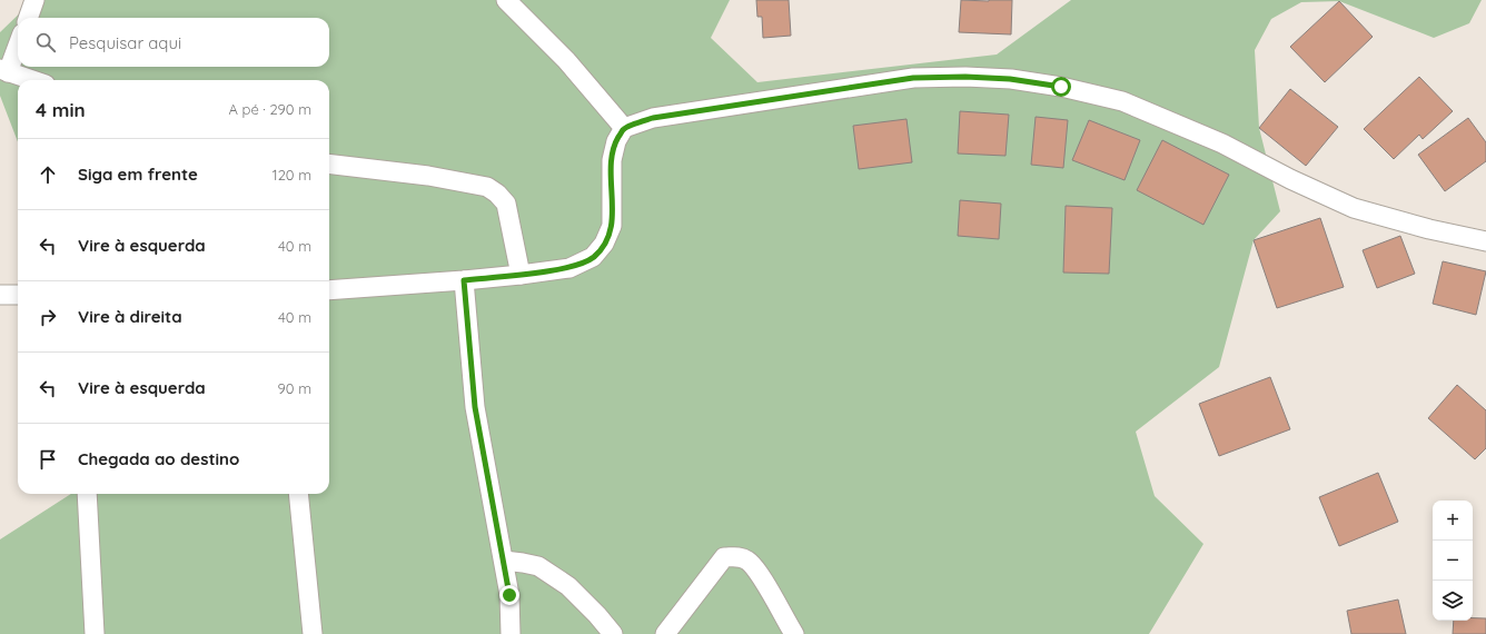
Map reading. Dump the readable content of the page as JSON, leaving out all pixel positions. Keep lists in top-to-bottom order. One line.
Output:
{"page":{"search":"Pesquisar aqui","heading":["4 min","A pé · 290 m"],"list":[["Siga em frente","120 m"],["Vire à esquerda","40 m"],["Vire à direita","40 m"],["Vire à esquerda","90 m"],"Chegada ao destino"],"map_buttons":["+","−"]}}
